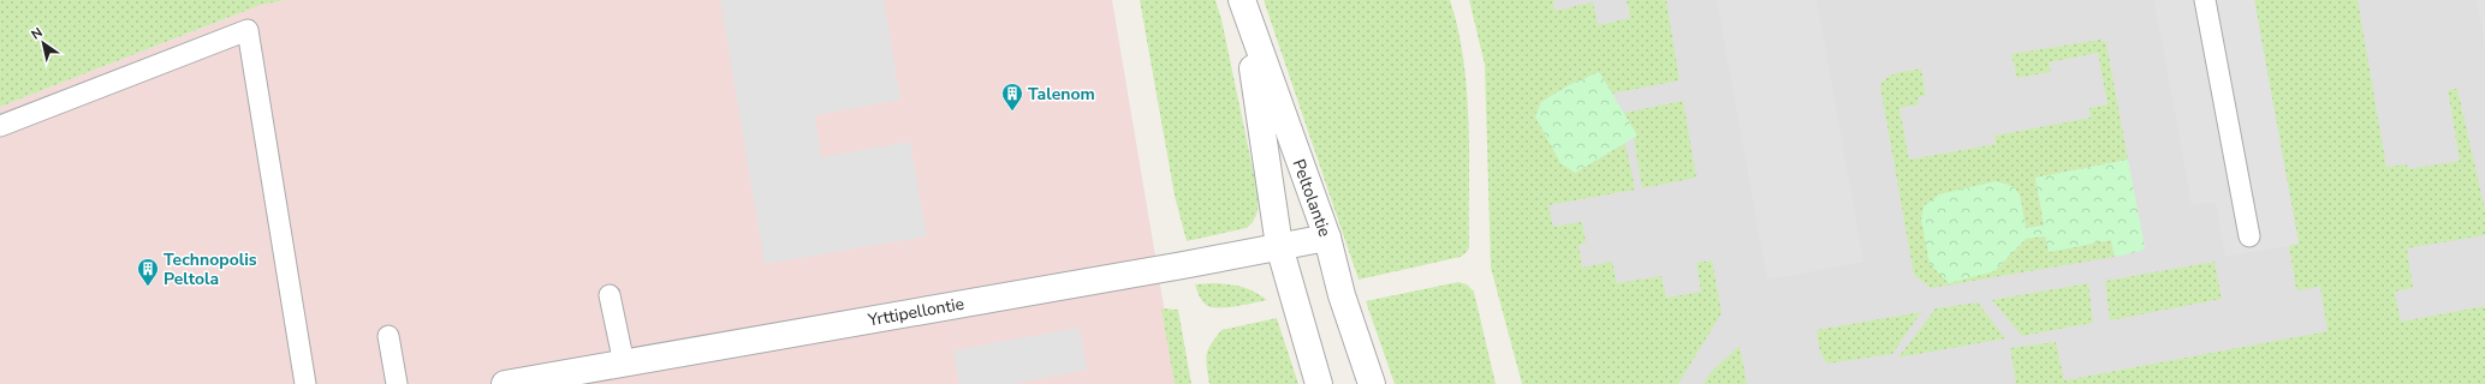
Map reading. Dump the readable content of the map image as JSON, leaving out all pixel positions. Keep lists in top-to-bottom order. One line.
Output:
{"streets":{"street":["Peltolantie","Yrttipellontie"]},"crossings":[["Peltolantie","Yrttipellontie"]],"places":{"building":["Talenom","Technopolis Peltola"]},"north":"top left"}
